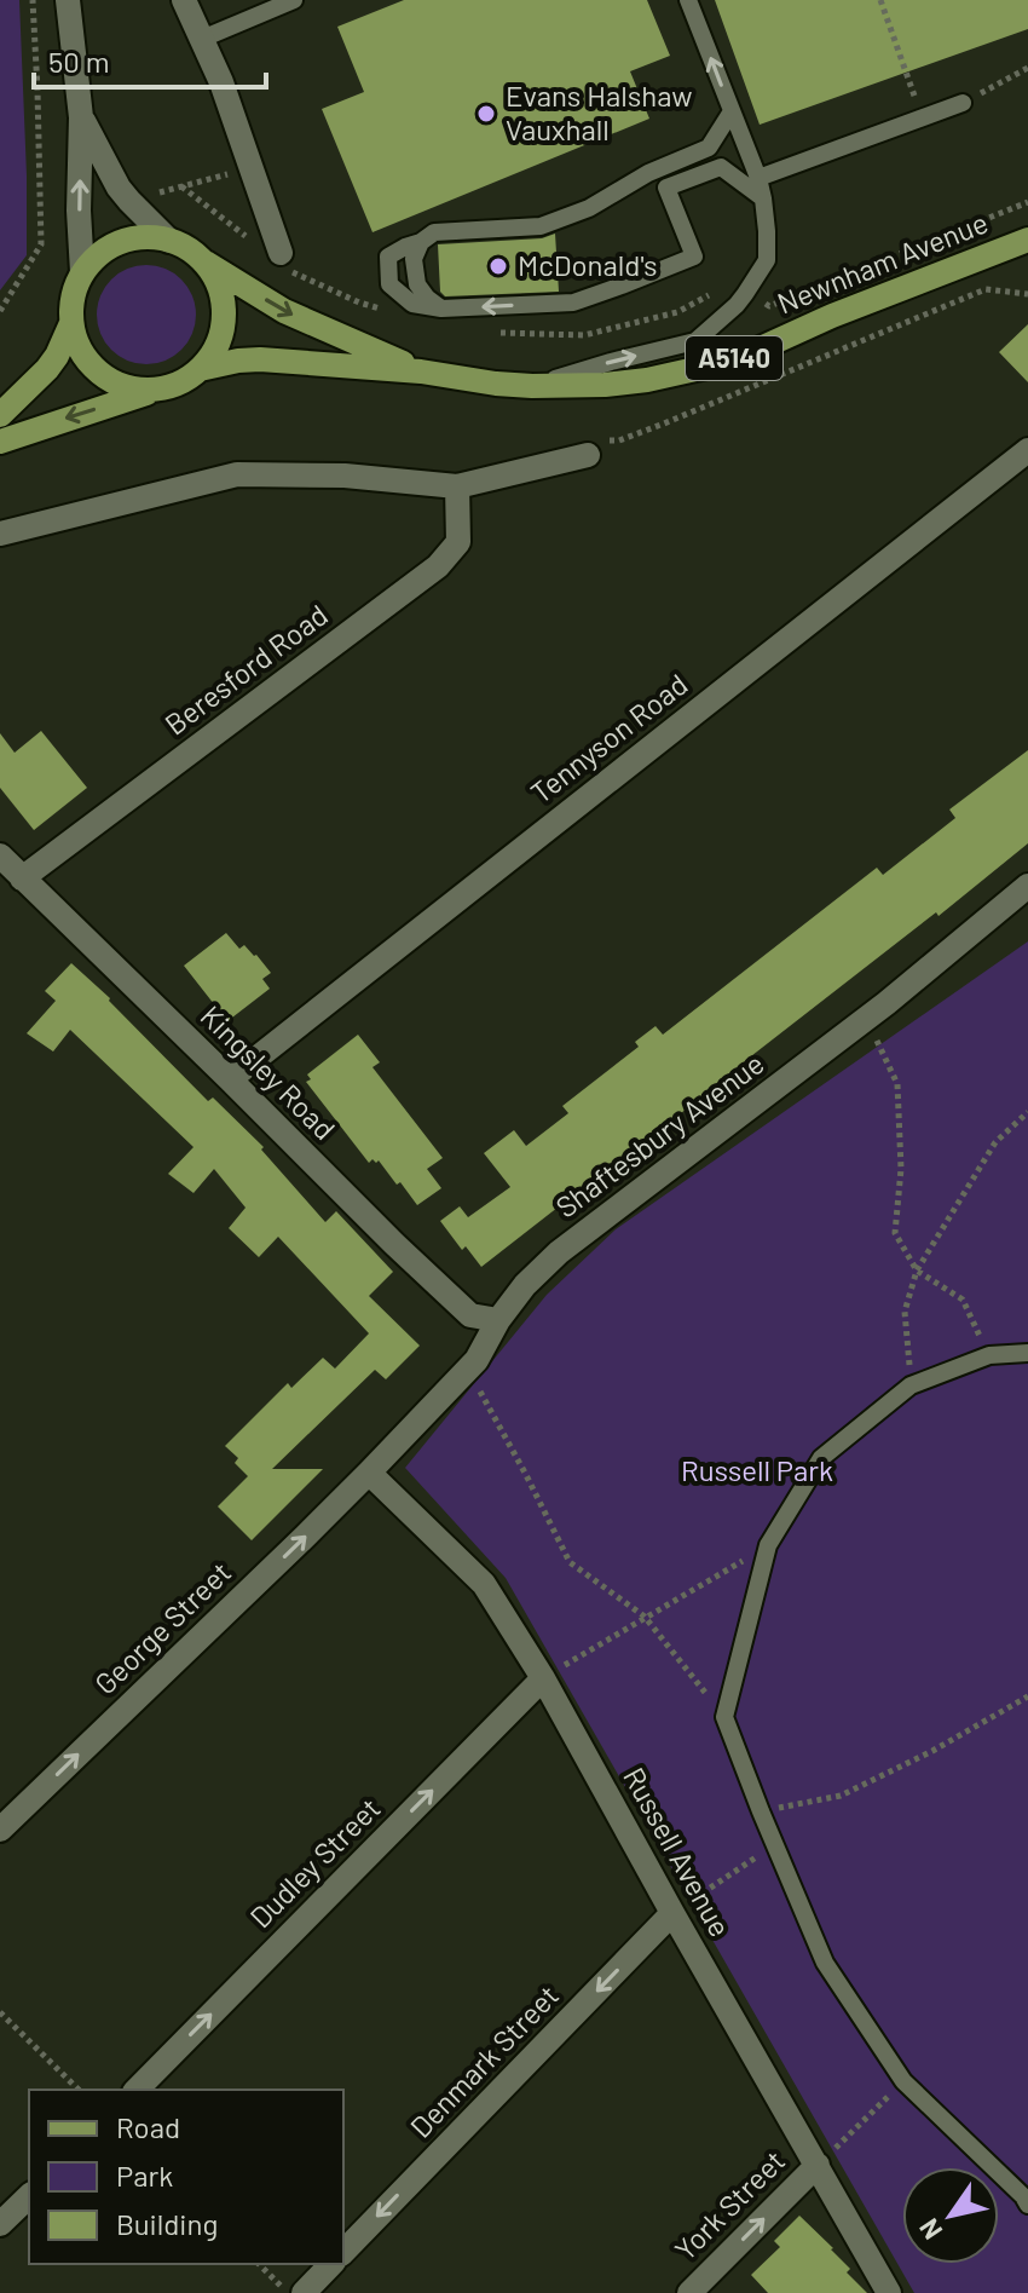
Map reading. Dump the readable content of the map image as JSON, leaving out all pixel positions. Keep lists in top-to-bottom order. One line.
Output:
{"streets":{"main road":["Newnham Avenue","A5140"],"street":["Beresford Road","Tennyson Road","Kingsley Road","Shaftesbury Avenue","George Street","Russell Avenue","Dudley Street","Denmark Street","York Street"]},"crossings":[["Beresford Road","Kingsley Road"],["Tennyson Road","Kingsley Road"],["Kingsley Road","Shaftesbury Avenue"],["Shaftesbury Avenue","George Street"],["Shaftesbury Avenue","Russell Avenue"],["George Street","Russell Avenue"],["Russell Avenue","Dudley Street"],["Russell Avenue","Denmark Street"],["Russell Avenue","York Street"]],"one_way":["George Street","Dudley Street","Denmark Street","York Street"],"parks":["Russell Park"],"places":["Evans Halshaw Vauxhall","McDonald's"],"legend":["Road","Park","Building"],"scale_bar":"50 m","north":"bottom left"}
